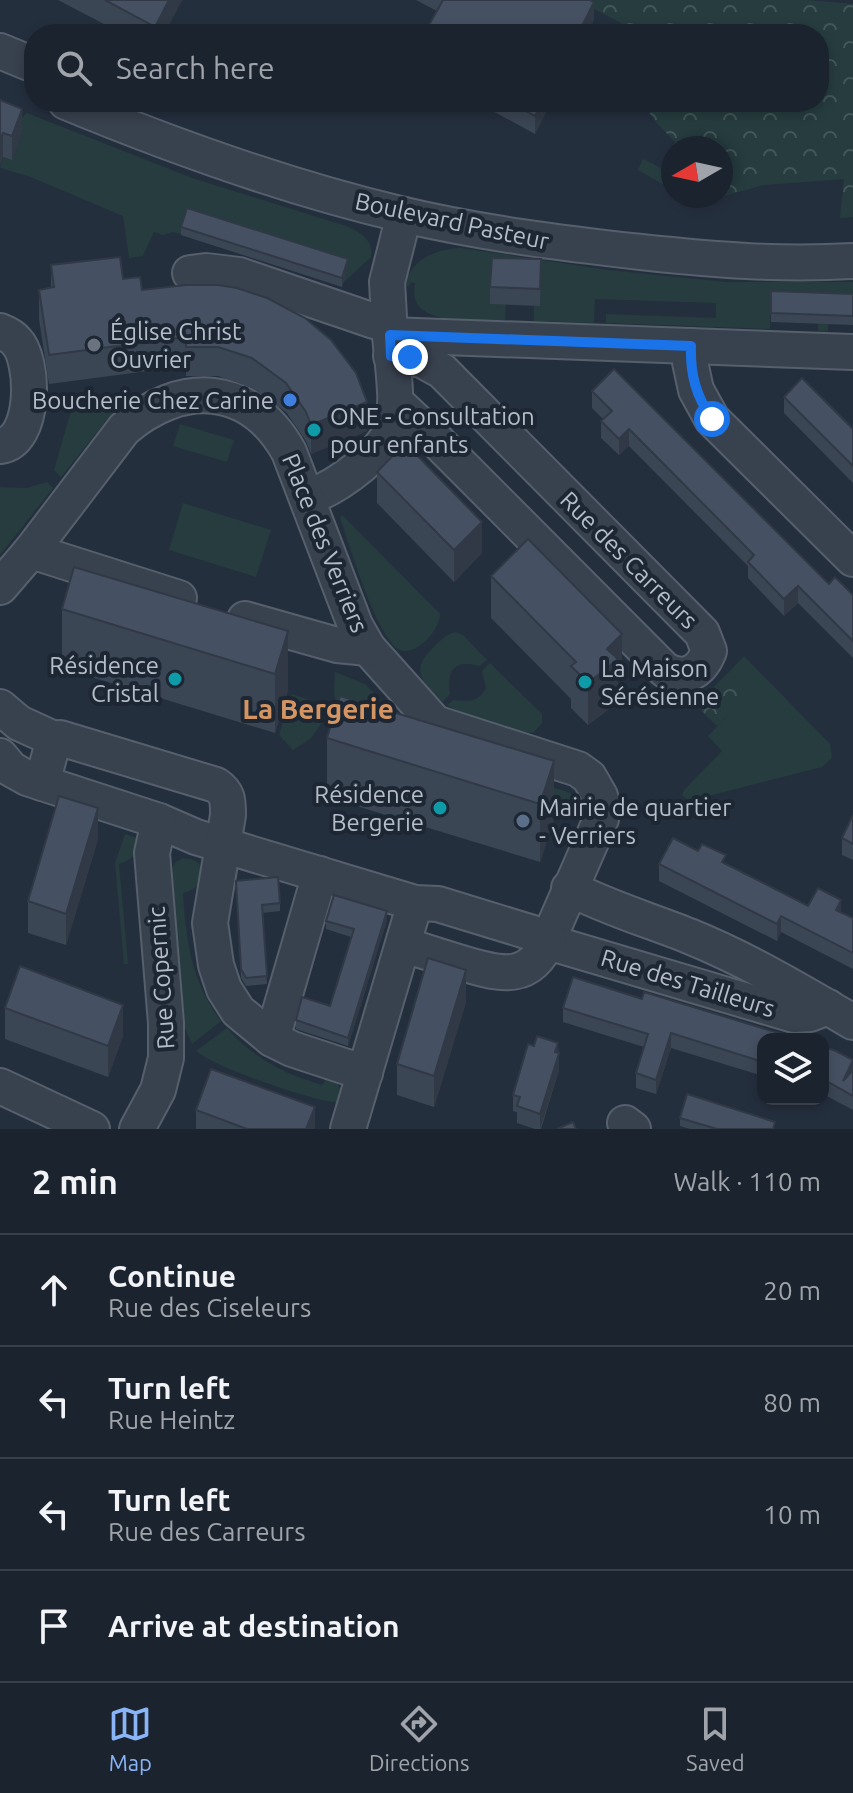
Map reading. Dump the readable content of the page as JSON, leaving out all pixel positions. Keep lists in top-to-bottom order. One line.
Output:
{"streets":{"street":["Boulevard Pasteur","Place des Verriers","Rue des Carreurs","Rue Copernic","Rue des Tailleurs"]},"crossings":[["Place des Verriers","Rue des Tailleurs"]],"districts":["La Bergerie"],"places":["Église Christ Ouvrier","Boucherie Chez Carine","ONE - Consultation pour enfants","Résidence Cristal","La Maison Sérésienne","Résidence Bergerie","Mairie de quartier - Verriers"],"north":"left","page":{"search":"Search here","heading":["2 min","Walk · 110 m"],"list":[["Continue","Rue des Ciseleurs","20 m"],["Turn left","Rue Heintz","80 m"],["Turn left","Rue des Carreurs","10 m"],"Arrive at destination"],"nav":["Map","Directions","Saved"]}}
